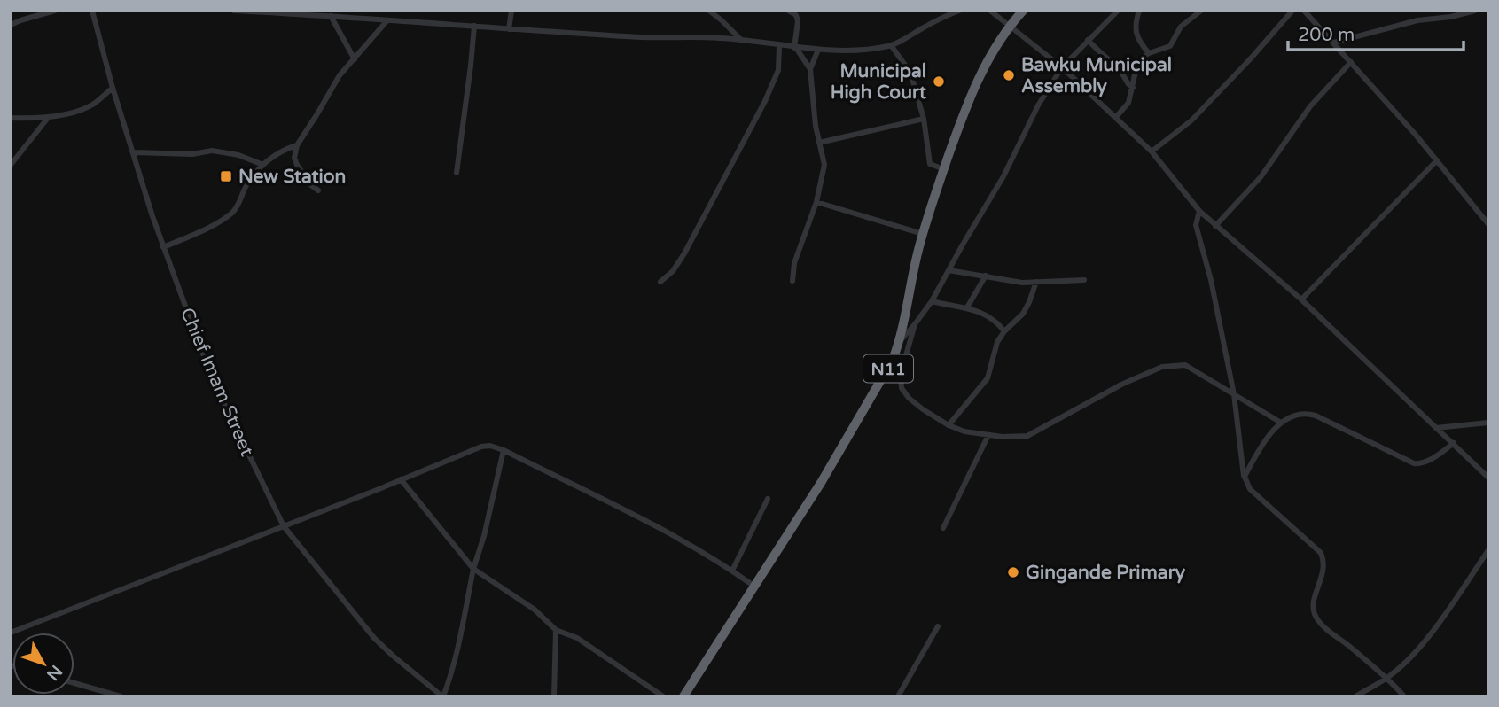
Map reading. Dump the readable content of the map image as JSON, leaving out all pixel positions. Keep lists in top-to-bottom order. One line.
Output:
{"streets":{"highway":["N11"],"street":["Chief Imam Street"]},"places":{"other":["Bawku Municipal Assembly","Municipal High Court","Gingande Primary"],"transit":["New Station"]},"scale_bar":"200 m","north":"bottom right"}
